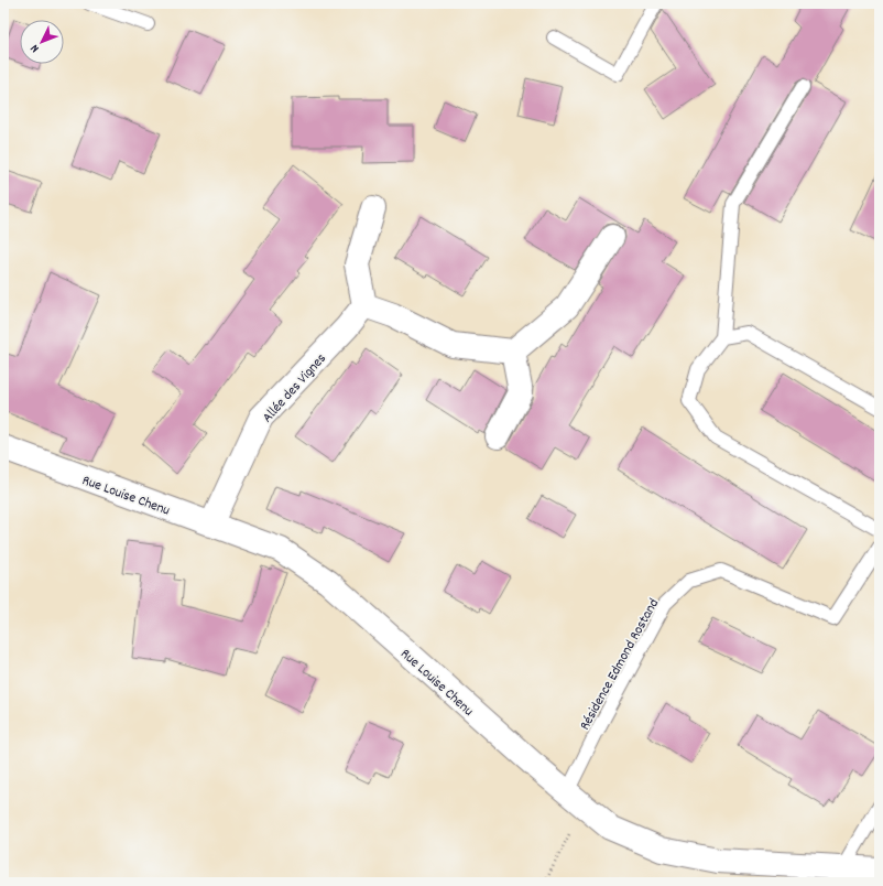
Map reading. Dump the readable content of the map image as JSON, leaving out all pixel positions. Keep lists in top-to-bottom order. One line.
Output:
{"streets":{"street":["Allée des Vignes","Rue Louise Chenu"],"lane":["Résidence Edmond Rostand"]},"crossings":[["Allée des Vignes","Rue Louise Chenu"],["Rue Louise Chenu","Résidence Edmond Rostand"]],"north":"bottom left"}
